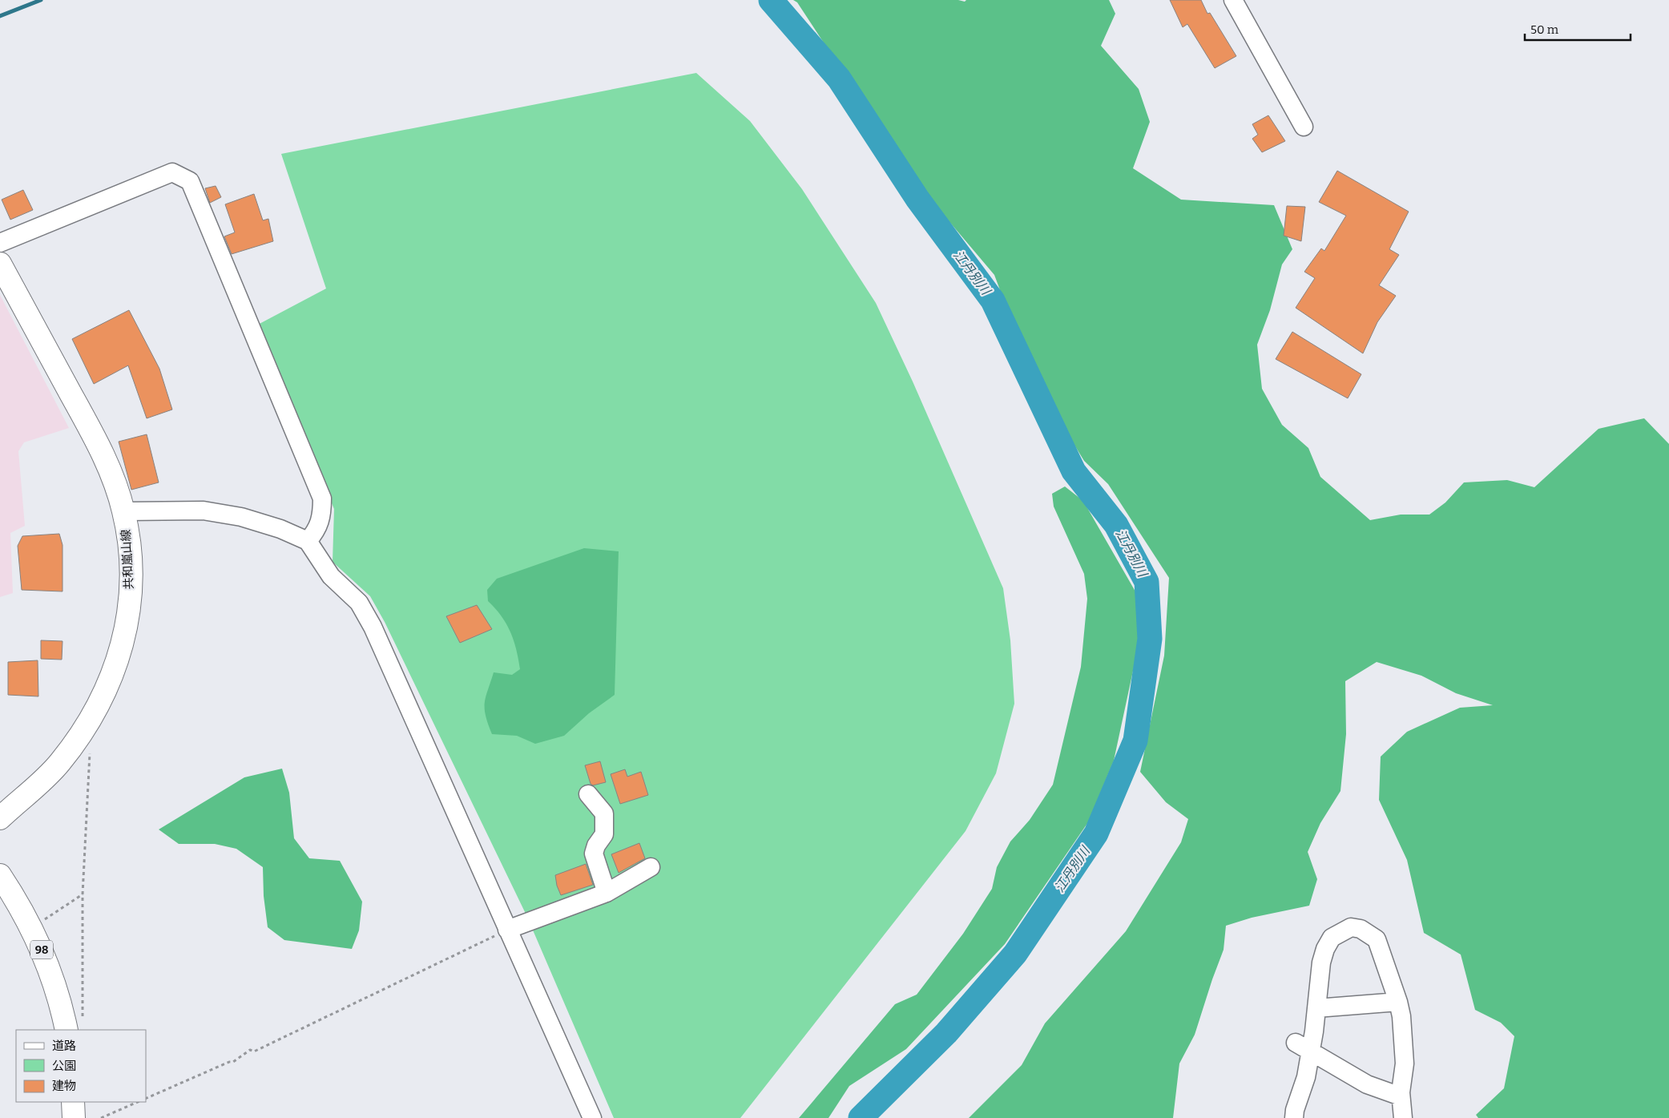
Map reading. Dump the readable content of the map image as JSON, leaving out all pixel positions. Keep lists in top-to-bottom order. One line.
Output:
{"streets":{"main road":["共和嵐山線","98"]},"water":["江丹別川"],"legend":["道路","公園","建物"],"scale_bar":"50 m"}
